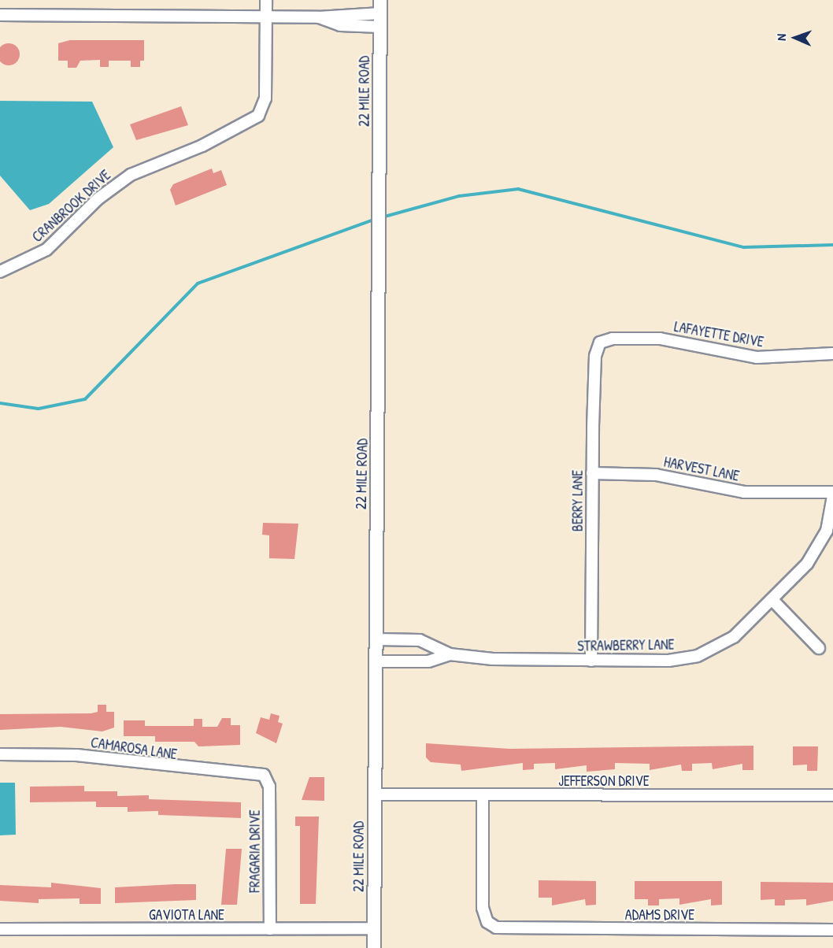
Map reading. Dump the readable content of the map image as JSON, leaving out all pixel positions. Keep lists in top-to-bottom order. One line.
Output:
{"streets":{"street":["22 MILE ROAD","CRANBROOK DRIVE","LAFAYETTE DRIVE","HARVEST LANE","BERRY LANE","STRAWBERRY LANE","CAMAROSA LANE","JEFFERSON DRIVE","FRAGARIA DRIVE","GAVIOTA LANE","ADAMS DRIVE"]},"crossings":[["22 MILE ROAD","STRAWBERRY LANE"],["22 MILE ROAD","JEFFERSON DRIVE"],["22 MILE ROAD","GAVIOTA LANE"],["LAFAYETTE DRIVE","BERRY LANE"],["HARVEST LANE","BERRY LANE"],["BERRY LANE","STRAWBERRY LANE"],["CAMAROSA LANE","FRAGARIA DRIVE"],["JEFFERSON DRIVE","ADAMS DRIVE"],["FRAGARIA DRIVE","GAVIOTA LANE"]],"north":"left"}
